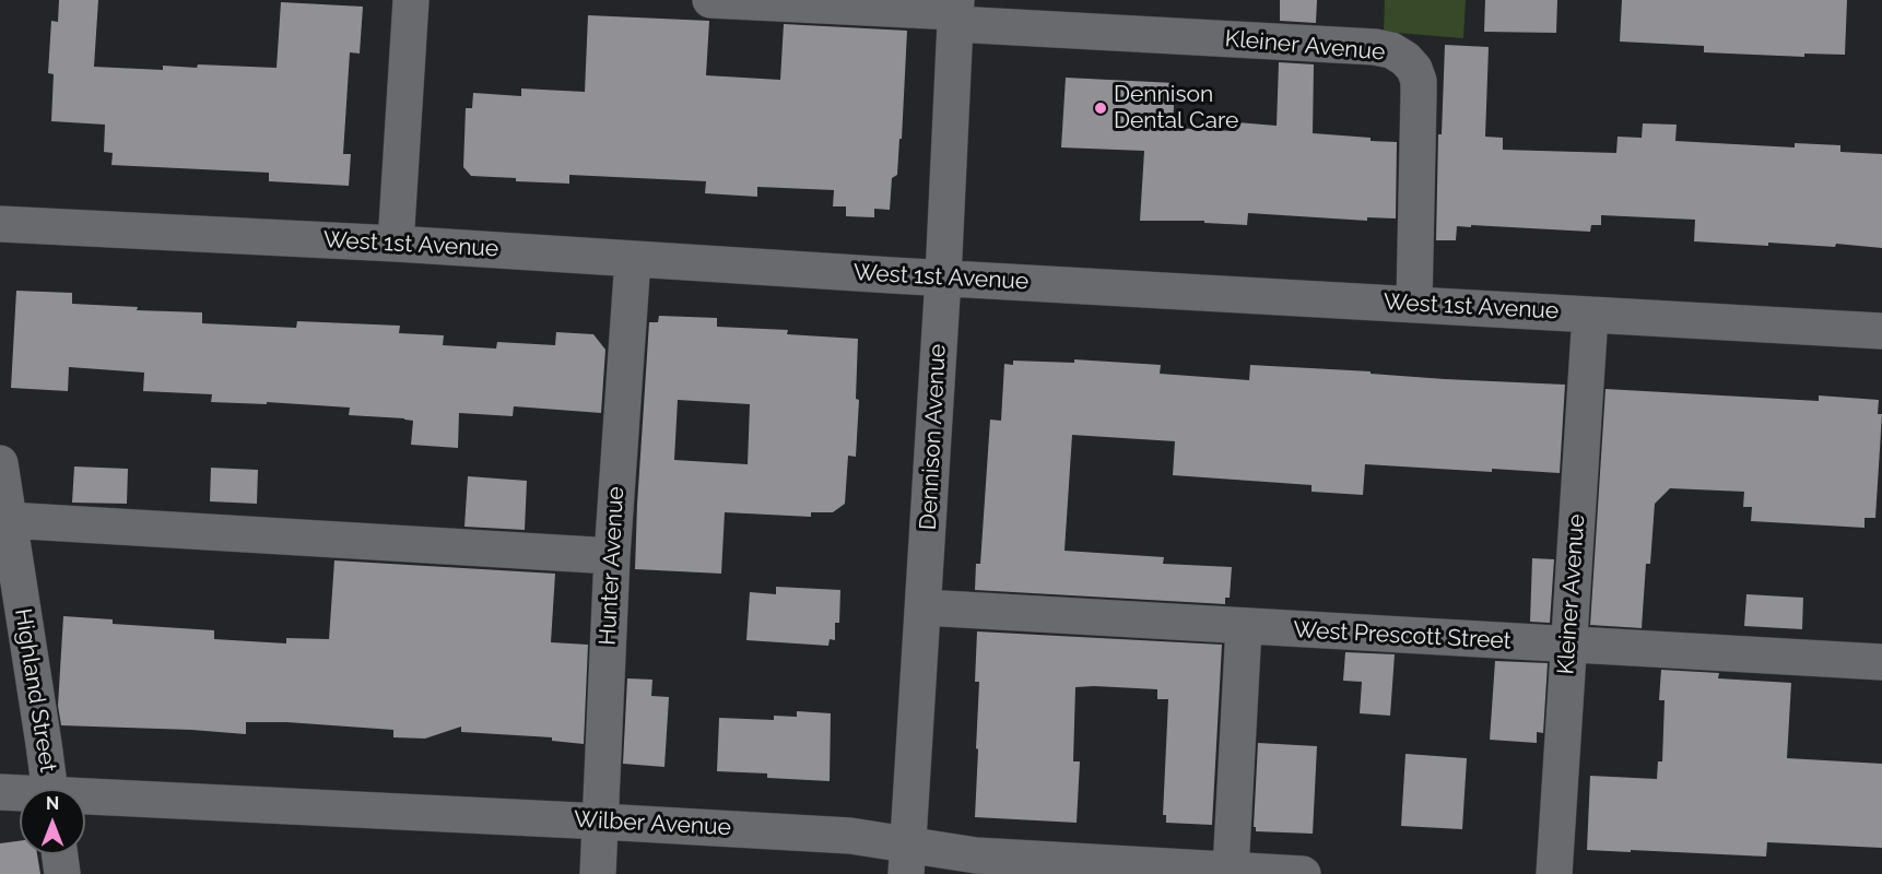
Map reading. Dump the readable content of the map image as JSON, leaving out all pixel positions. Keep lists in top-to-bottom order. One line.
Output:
{"streets":{"street":["Kleiner Avenue","West 1st Avenue","Dennison Avenue","Hunter Avenue","West Prescott Street","Highland Street","Wilber Avenue"]},"crossings":[["Kleiner Avenue","West 1st Avenue"],["Kleiner Avenue","Dennison Avenue"],["Kleiner Avenue","West Prescott Street"],["West 1st Avenue","Dennison Avenue"],["West 1st Avenue","Hunter Avenue"],["Dennison Avenue","West Prescott Street"],["Dennison Avenue","Wilber Avenue"],["Hunter Avenue","Wilber Avenue"]],"places":["Dennison Dental Care"],"north":"top"}
